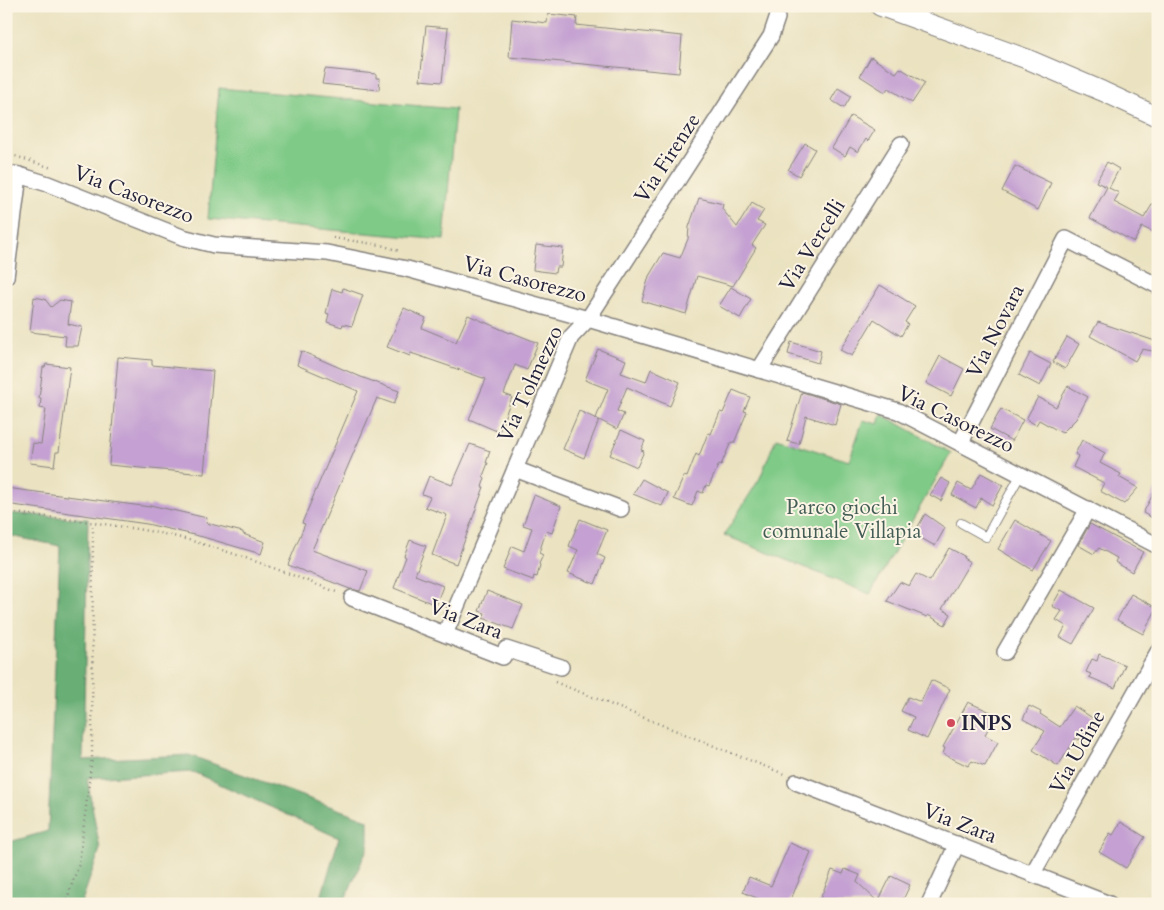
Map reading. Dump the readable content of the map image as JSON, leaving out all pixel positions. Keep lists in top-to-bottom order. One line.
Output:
{"streets":{"street":["Via Firenze","Via Casorezzo","Via Vercelli","Via Novara","Via Tolmezzo","Via Zara","Via Udine"]},"crossings":[["Via Firenze","Via Casorezzo"],["Via Firenze","Via Tolmezzo"],["Via Casorezzo","Via Vercelli"],["Via Casorezzo","Via Novara"],["Via Casorezzo","Via Tolmezzo"],["Via Tolmezzo","Via Zara"],["Via Zara","Via Udine"]],"parks":["Parco giochi comunale Villapia"],"places":["INPS"]}
